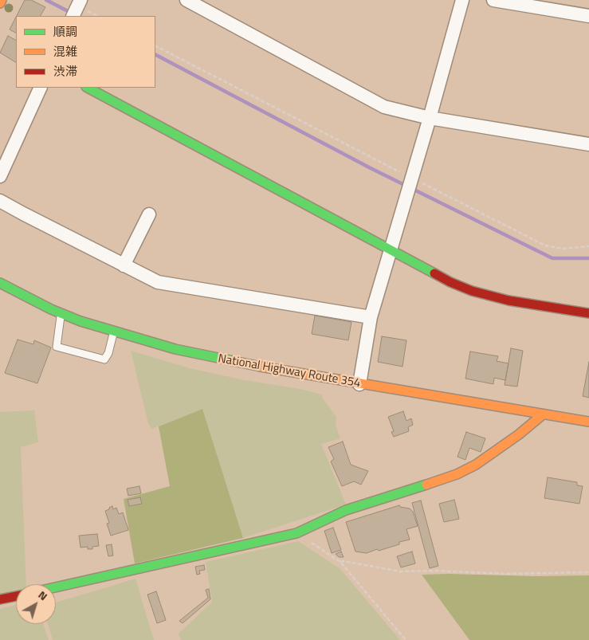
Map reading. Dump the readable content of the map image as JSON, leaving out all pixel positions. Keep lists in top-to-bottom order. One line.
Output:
{"streets":{"main road":["National Highway Route 354"]},"legend":["順調","混雑","渋滞"],"north":"top right"}
